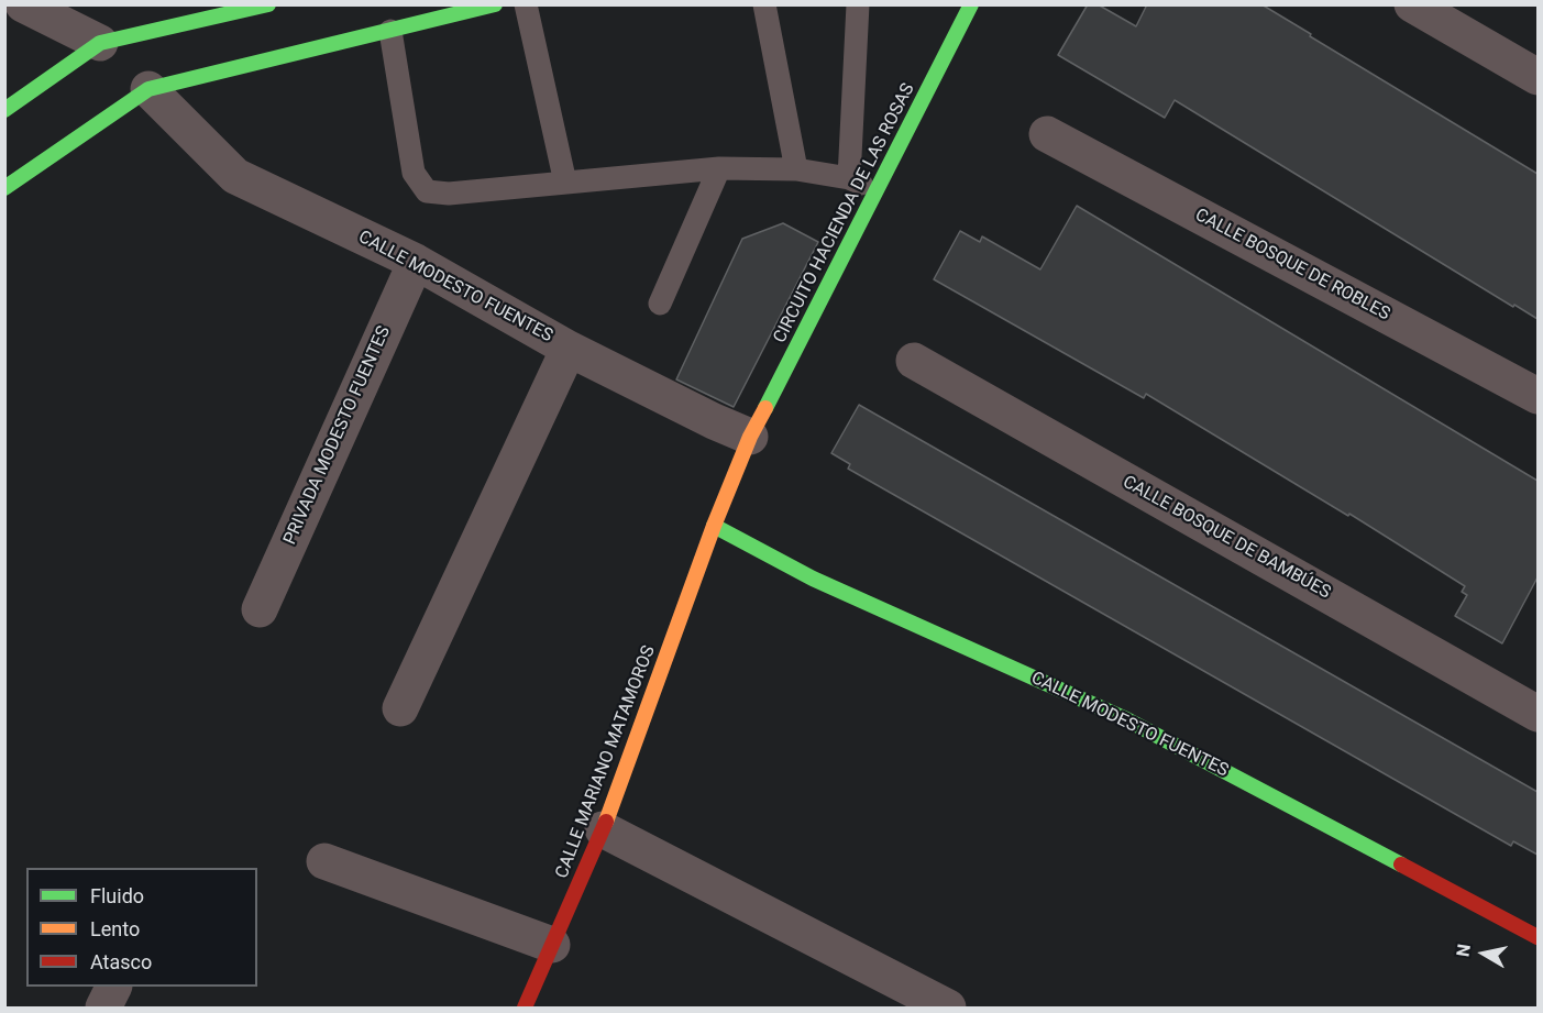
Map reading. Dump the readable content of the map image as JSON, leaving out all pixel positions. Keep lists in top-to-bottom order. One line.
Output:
{"streets":{"street":["CIRCUITO HACIENDA DE LAS ROSAS","CALLE BOSQUE DE ROBLES","CALLE MODESTO FUENTES","PRIVADA MODESTO FUENTES","CALLE BOSQUE DE BAMBÚES","CALLE MARIANO MATAMOROS"]},"crossings":[["CIRCUITO HACIENDA DE LAS ROSAS","CALLE MODESTO FUENTES"],["CIRCUITO HACIENDA DE LAS ROSAS","CALLE MARIANO MATAMOROS"],["CALLE MODESTO FUENTES","PRIVADA MODESTO FUENTES"],["CALLE MODESTO FUENTES","CALLE MARIANO MATAMOROS"]],"legend":["Fluido","Lento","Atasco"],"north":"left"}
